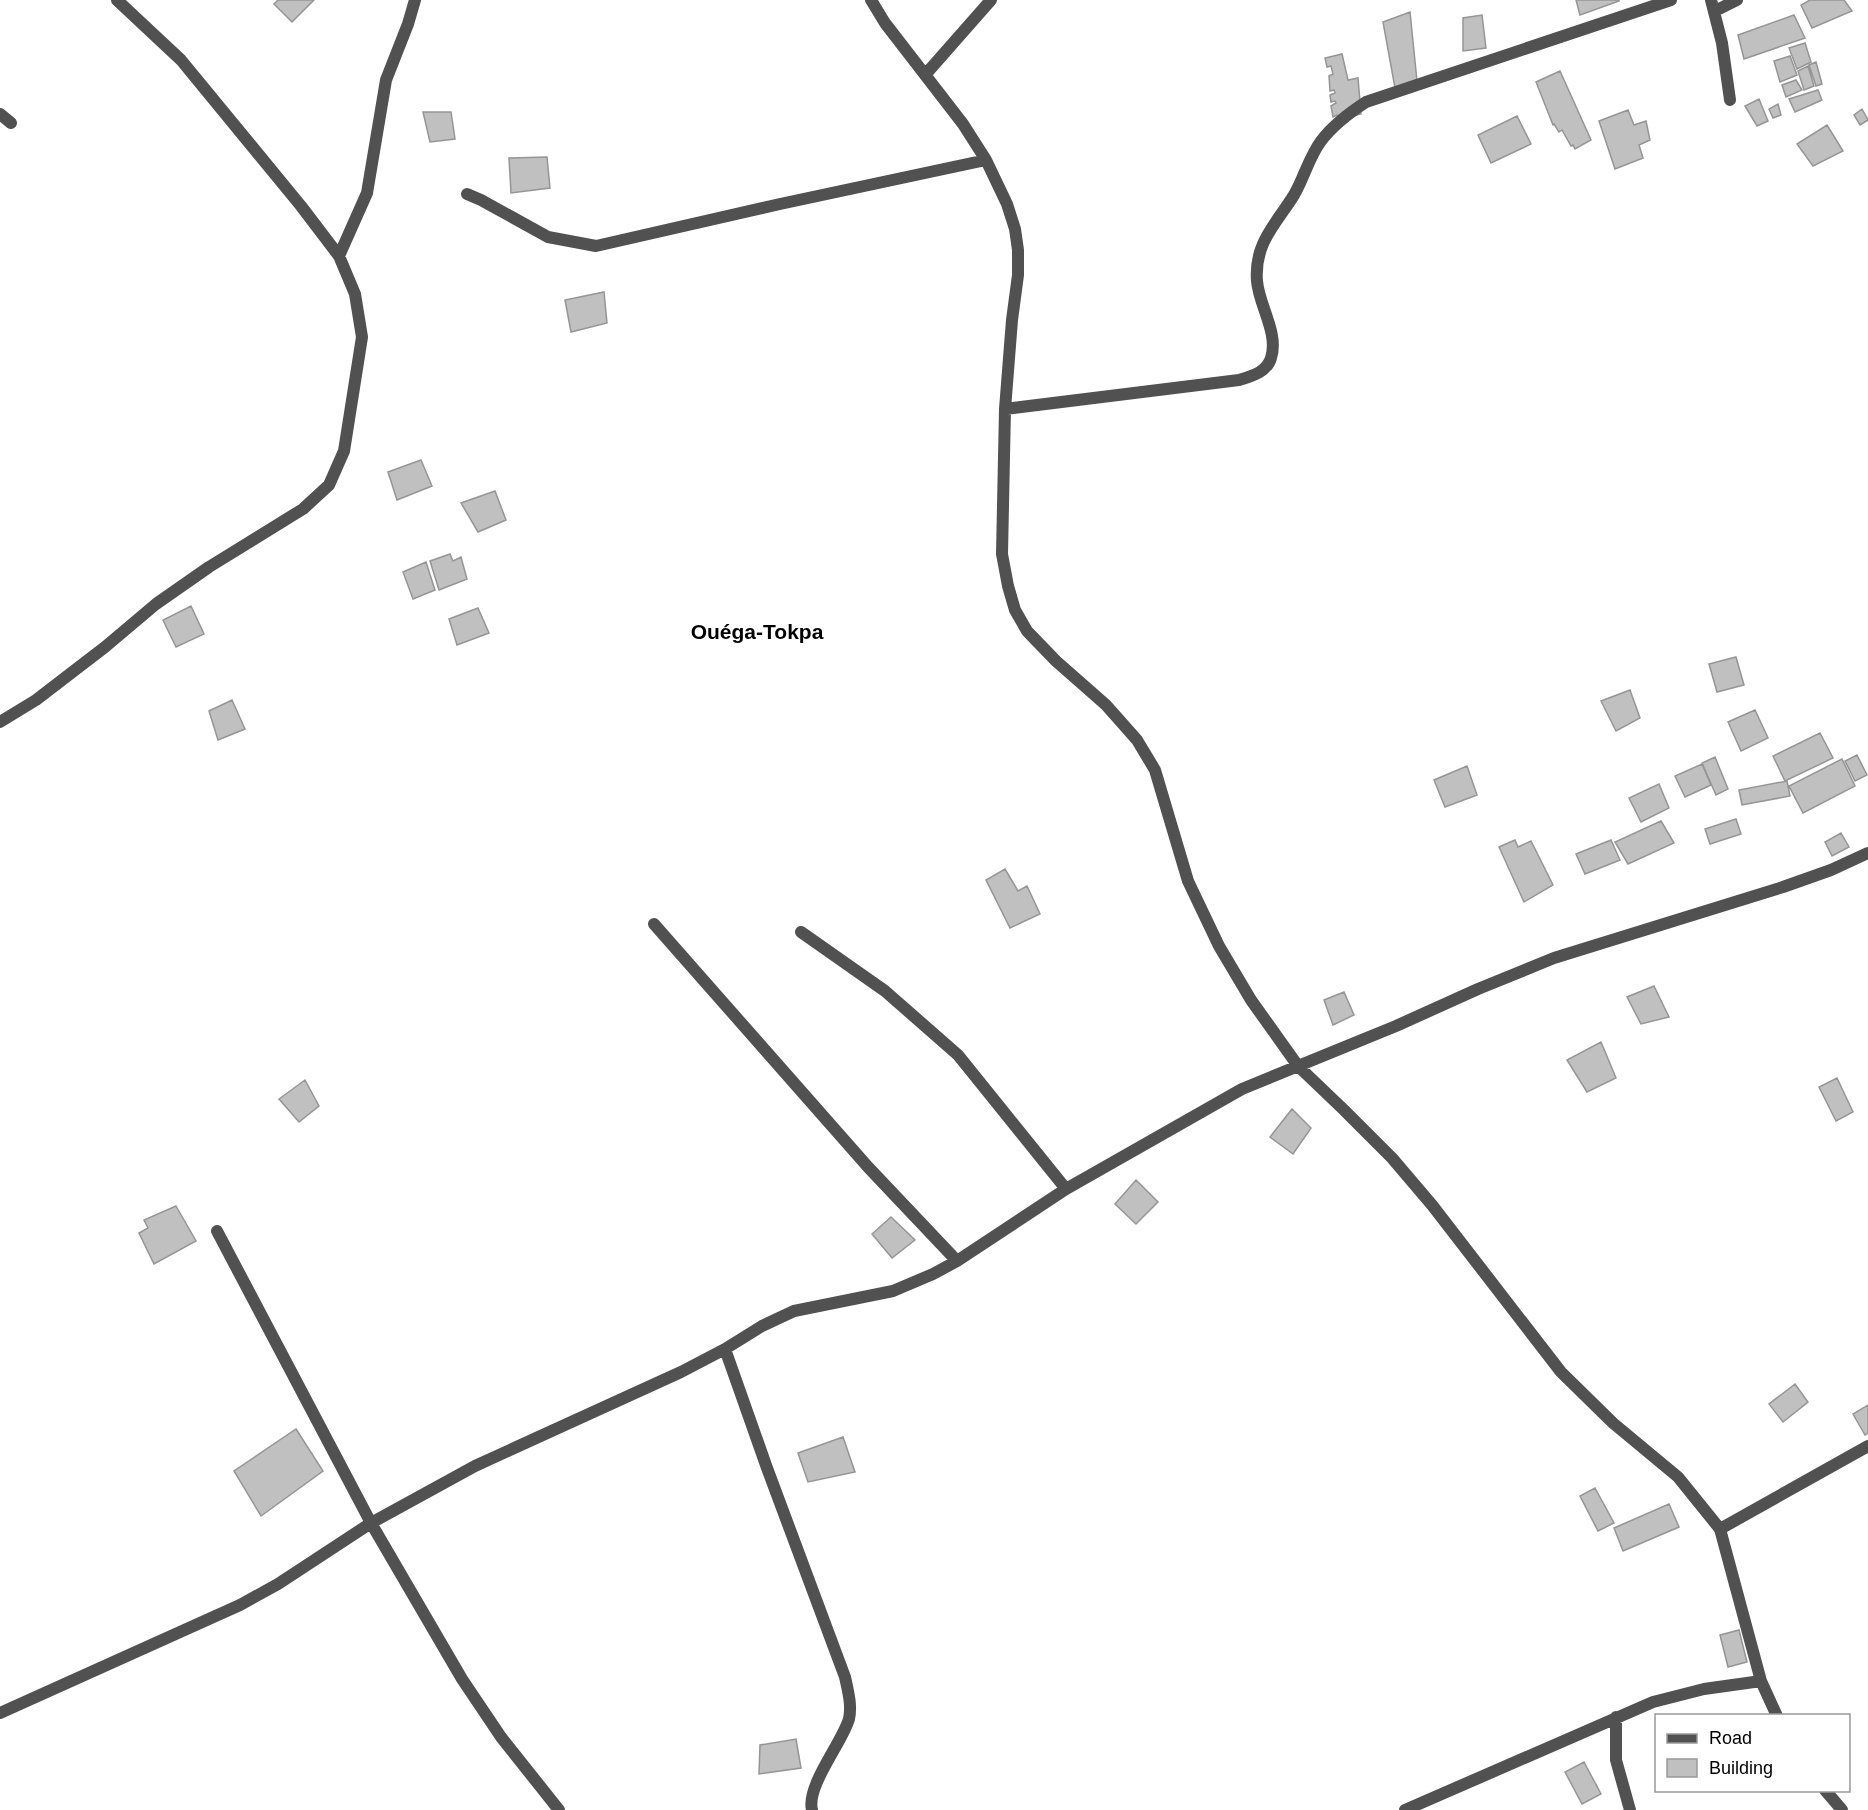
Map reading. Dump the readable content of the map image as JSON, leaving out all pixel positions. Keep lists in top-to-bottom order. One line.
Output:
{"districts":["Ouéga-Tokpa"],"legend":["Road","Building"]}
